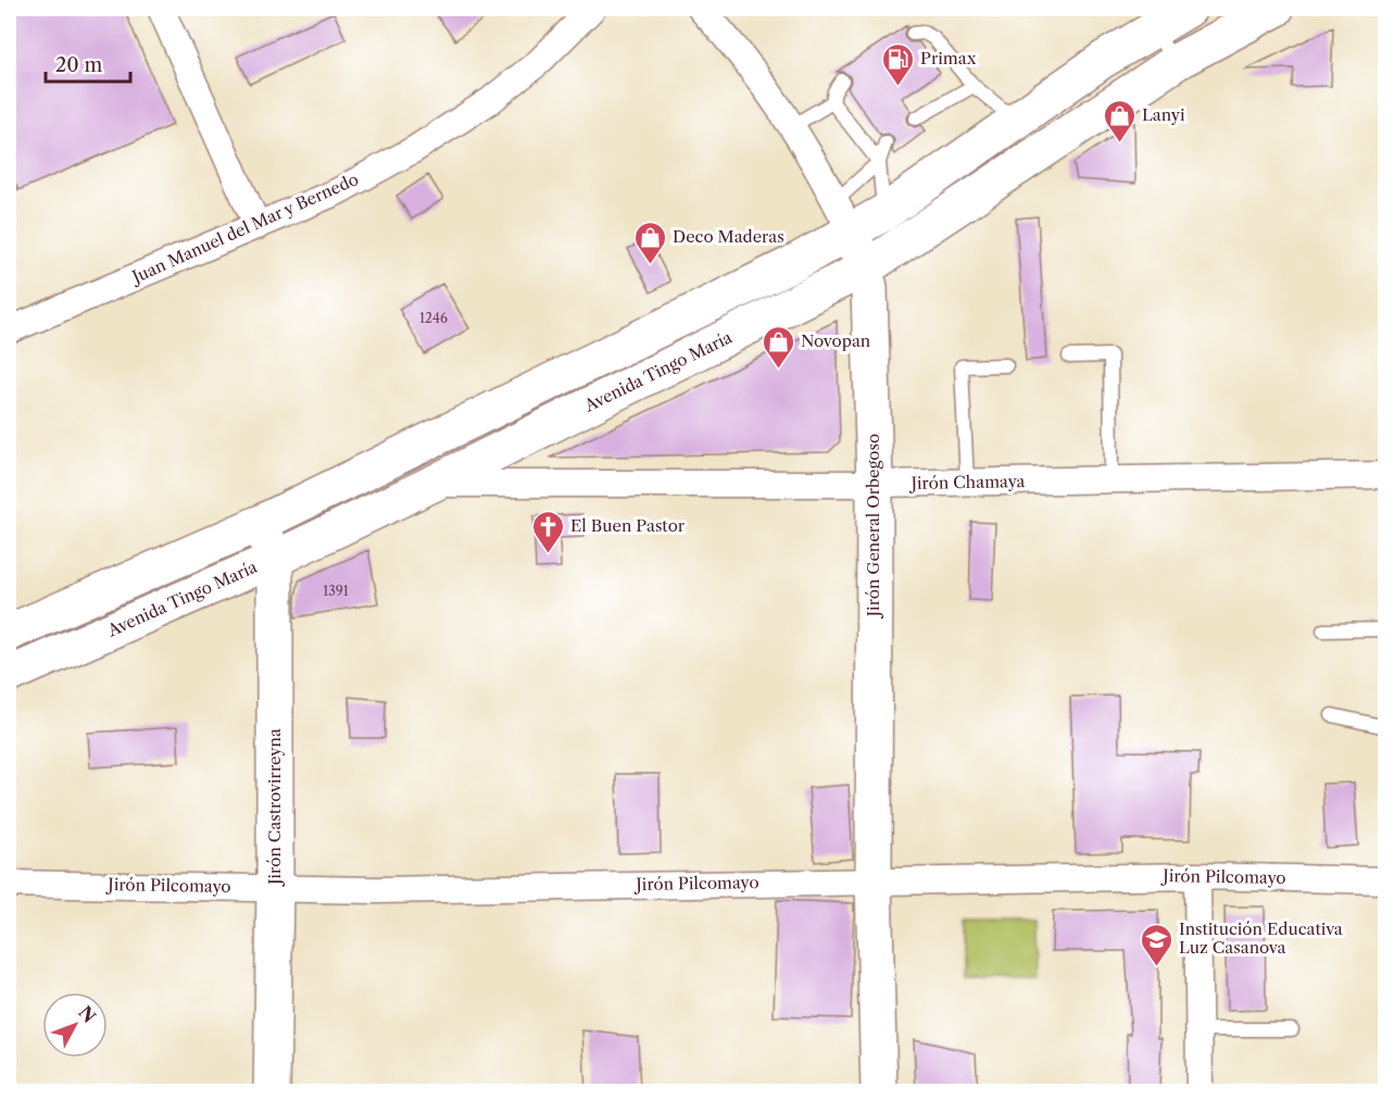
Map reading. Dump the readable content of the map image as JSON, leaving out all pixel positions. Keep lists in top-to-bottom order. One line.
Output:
{"streets":{"main road":["Avenida Tingo María","Jirón General Orbegoso","Jirón Castrovirreyna"],"street":["Juan Manuel del Mar y Bernedo","Jirón Chamaya","Jirón Pilcomayo"]},"crossings":[["Avenida Tingo María","Jirón Chamaya"],["Avenida Tingo María","Jirón General Orbegoso"],["Avenida Tingo María","Jirón Castrovirreyna"],["Jirón Chamaya","Jirón General Orbegoso"],["Jirón General Orbegoso","Jirón Pilcomayo"],["Jirón Castrovirreyna","Jirón Pilcomayo"]],"places":{"fuel station":["Primax"],"shop":["Lanyi","Deco Maderas","Novopan"],"church":["El Buen Pastor"],"school or university":["Institución Educativa Luz Casanova"]},"house_numbers":["1246","1391"],"scale_bar":"20 m","north":"top right"}
